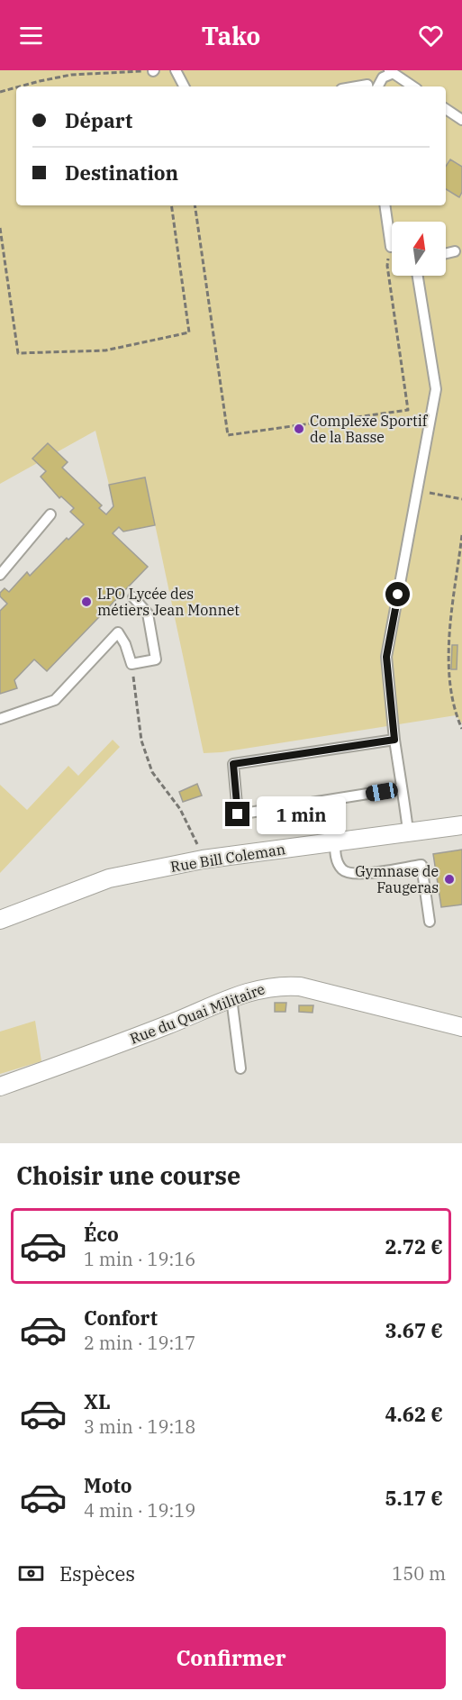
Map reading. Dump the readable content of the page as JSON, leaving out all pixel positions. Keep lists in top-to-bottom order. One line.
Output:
{"streets":{"street":["Rue Bill Coleman","Rue du Quai Militaire"]},"places":["Complexe Sportif de la Basse","LPO Lycée des métiers Jean Monnet","Gymnase de Faugeras"],"north":"top","page":{"header":"Tako","banner":["Départ","Destination"],"bubble":"1 min","heading":"Choisir une course","list":[{"name":"Éco","note":"1 min · 19:16","value":"2.72 €"},{"name":"Confort","note":"2 min · 19:17","value":"3.67 €"},{"name":"XL","note":"3 min · 19:18","value":"4.62 €"},{"name":"Moto","note":"4 min · 19:19","value":"5.17 €"}],"pay":["Espèces","150 m"],"buttons":"Confirmer"}}
